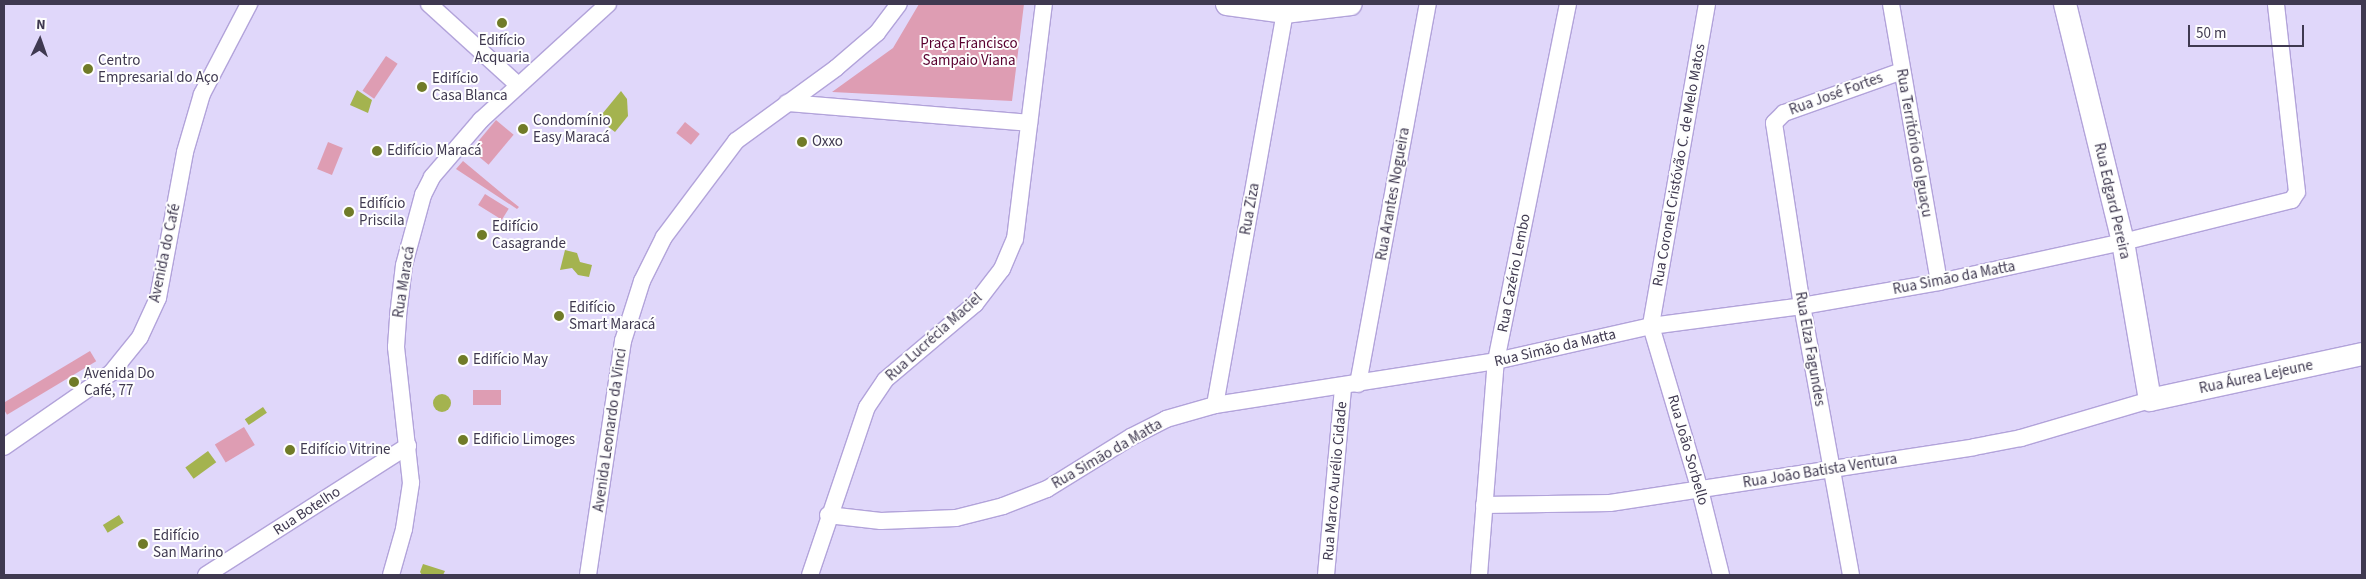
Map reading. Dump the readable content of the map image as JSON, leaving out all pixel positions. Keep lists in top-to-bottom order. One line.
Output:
{"streets":{"street":["Rua José Fortes","Rua Território do Iguaçu","Rua Coronel Cristóvão C. de Melo Matos","Rua Arantes Nogueira","Rua Edgard Pereira","Rua Ziza","Avenida do Café","Rua Cazério Lembo","Rua Simão da Matta","Rua Maracá","Rua Lucrécia Maciel","Rua Elza Fagundes","Rua Áurea Lejeune","Avenida Leonardo da Vinci","Rua João Sorbello","Rua João Batista Ventura","Rua Marco Aurélio Cidade","Rua Botelho"]},"crossings":[["Rua José Fortes","Rua Território do Iguaçu"],["Rua José Fortes","Rua Elza Fagundes"],["Rua Território do Iguaçu","Rua Simão da Matta"],["Rua Coronel Cristóvão C. de Melo Matos","Rua Simão da Matta"],["Rua Coronel Cristóvão C. de Melo Matos","Rua João Sorbello"],["Rua Arantes Nogueira","Rua Simão da Matta"],["Rua Arantes Nogueira","Rua Marco Aurélio Cidade"],["Rua Edgard Pereira","Rua Simão da Matta"],["Rua Edgard Pereira","Rua Áurea Lejeune"],["Rua Edgard Pereira","Rua João Batista Ventura"],["Rua Ziza","Rua Simão da Matta"],["Rua Cazério Lembo","Rua Simão da Matta"],["Rua Cazério Lembo","Rua João Batista Ventura"],["Rua Simão da Matta","Rua Lucrécia Maciel"],["Rua Simão da Matta","Rua Elza Fagundes"],["Rua Simão da Matta","Rua João Sorbello"],["Rua Simão da Matta","Rua Marco Aurélio Cidade"],["Rua Maracá","Rua Botelho"],["Rua Elza Fagundes","Rua João Batista Ventura"],["Rua Áurea Lejeune","Rua João Batista Ventura"],["Rua João Sorbello","Rua João Batista Ventura"]],"parks":["Praça Francisco Sampaio Viana"],"places":["Edifício Acquaria","Centro Empresarial do Aço","Edifício Casa Blanca","Condomínio Easy Maracá","Oxxo","Edifício Maracá","Edifício Priscila","Edifício Casagrande","Edifício Smart Maracá","Edifício May","Avenida Do Café, 77","Edificio Limoges","Edifício Vitrine","Edifício San Marino"],"scale_bar":"50 m","north":"top"}
